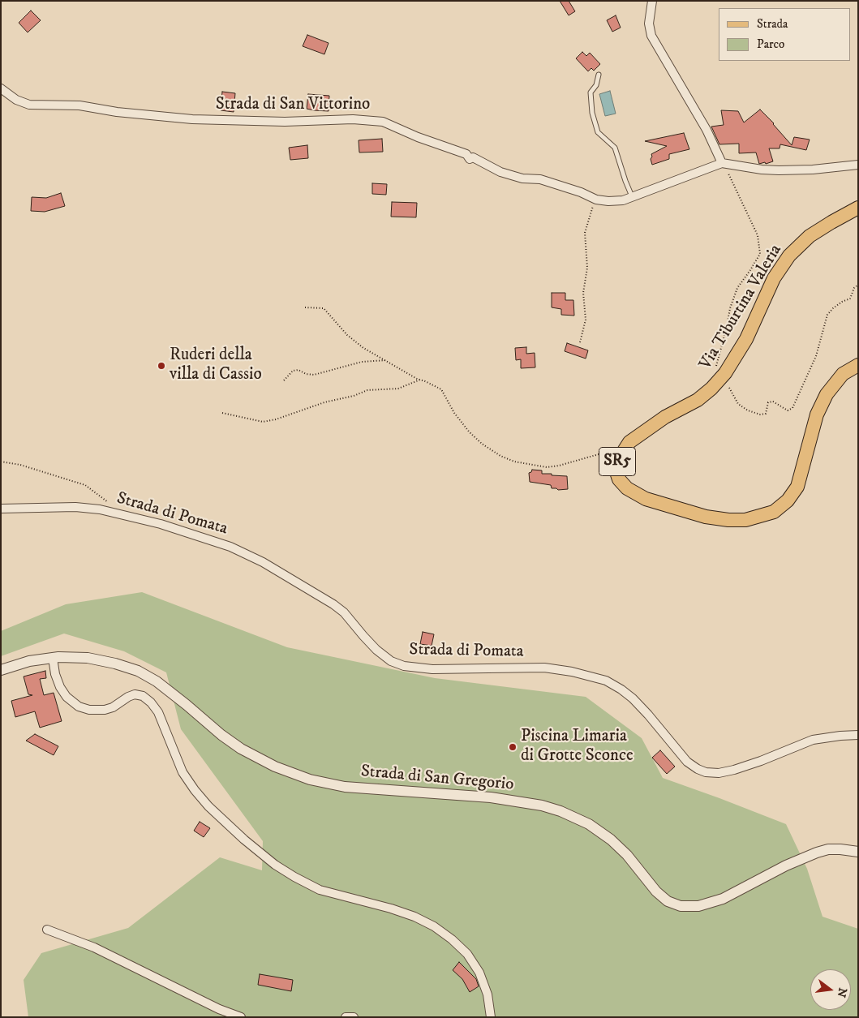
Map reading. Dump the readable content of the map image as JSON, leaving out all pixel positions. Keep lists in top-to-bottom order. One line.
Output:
{"streets":{"main road":["Via Tiburtina Valeria","SR5"],"street":["Strada di San Vittorino","Strada di Pomata","Strada di San Gregorio"]},"places":["Ruderi della villa di Cassio","Piscina Limaria di Grotte Sconce"],"legend":["Strada","Parco"],"north":"right"}
